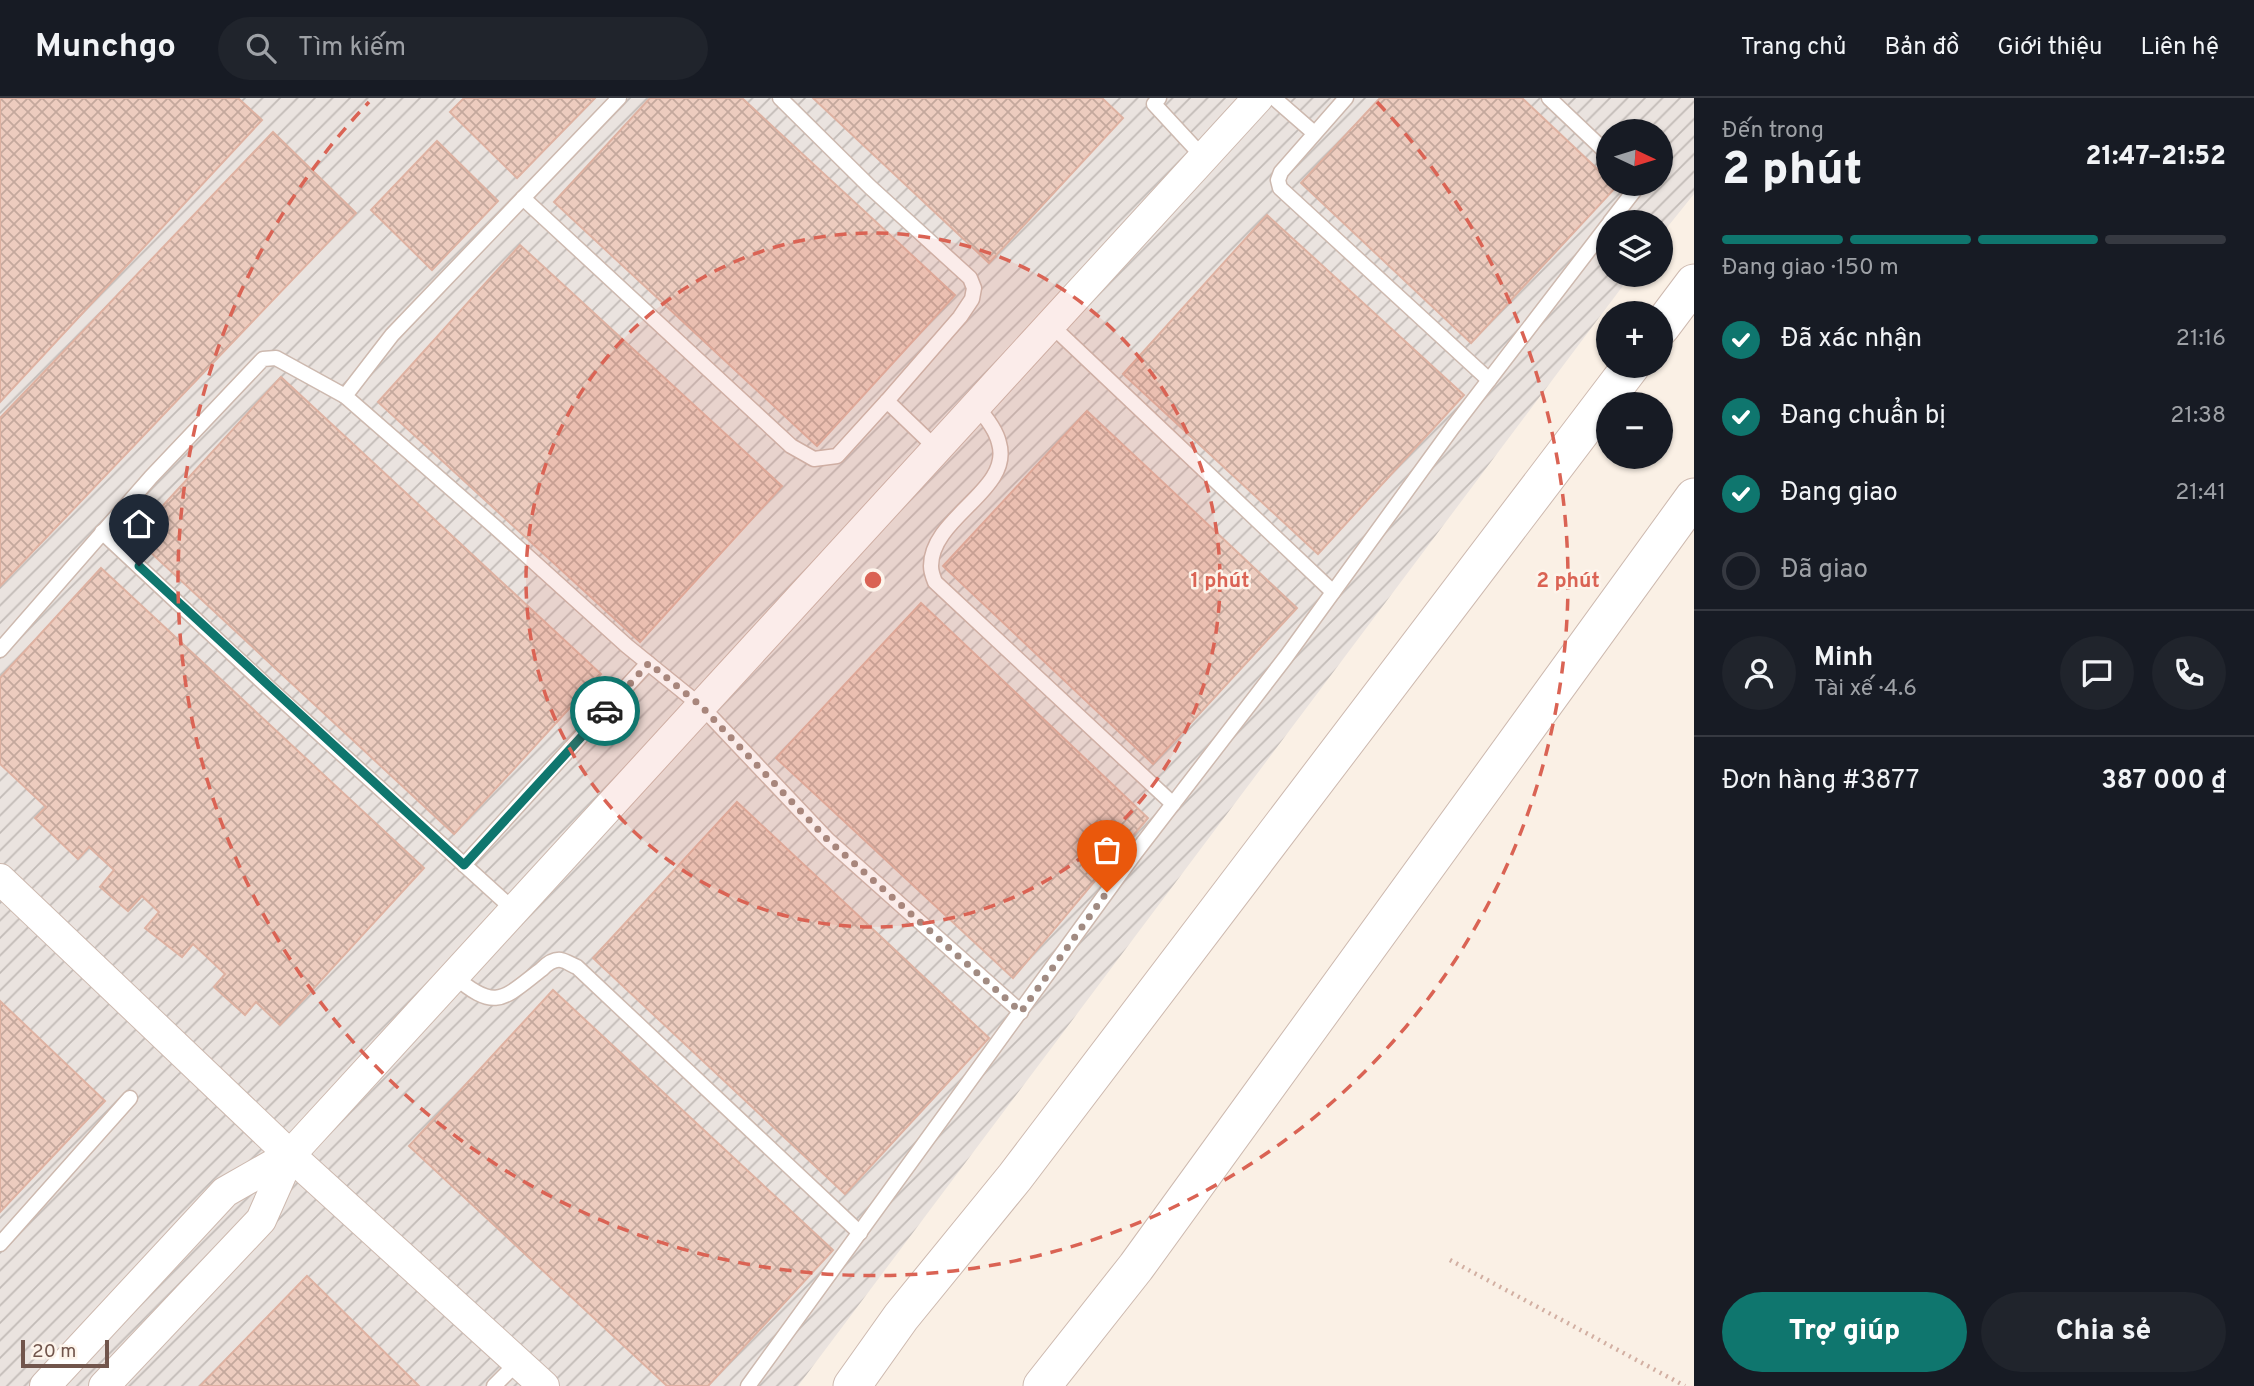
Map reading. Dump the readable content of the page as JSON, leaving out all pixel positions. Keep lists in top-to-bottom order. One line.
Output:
{"scale_bar":"20 m","north":"right","page":{"header":"Munchgo","search":"Tìm kiếm","nav":["Trang chủ","Bản đồ","Giới thiệu","Liên hệ"],"heading":["2 phút","Đến trong","21:47–21:52"],"panel":["Minh","Tài xế · 4.6","Đơn hàng #3877","387 000 ₫"],"map_buttons":["+","−"],"bar":"Đang giao · 150 m","list":[["Đã xác nhận","21:16"],["Đang chuẩn bị","21:38"],["Đang giao","21:41"],"Đã giao"],"buttons":["Trợ giúp","Chia sẻ"],"scale":"20 m"},"rings":["1 phút","2 phút"]}
